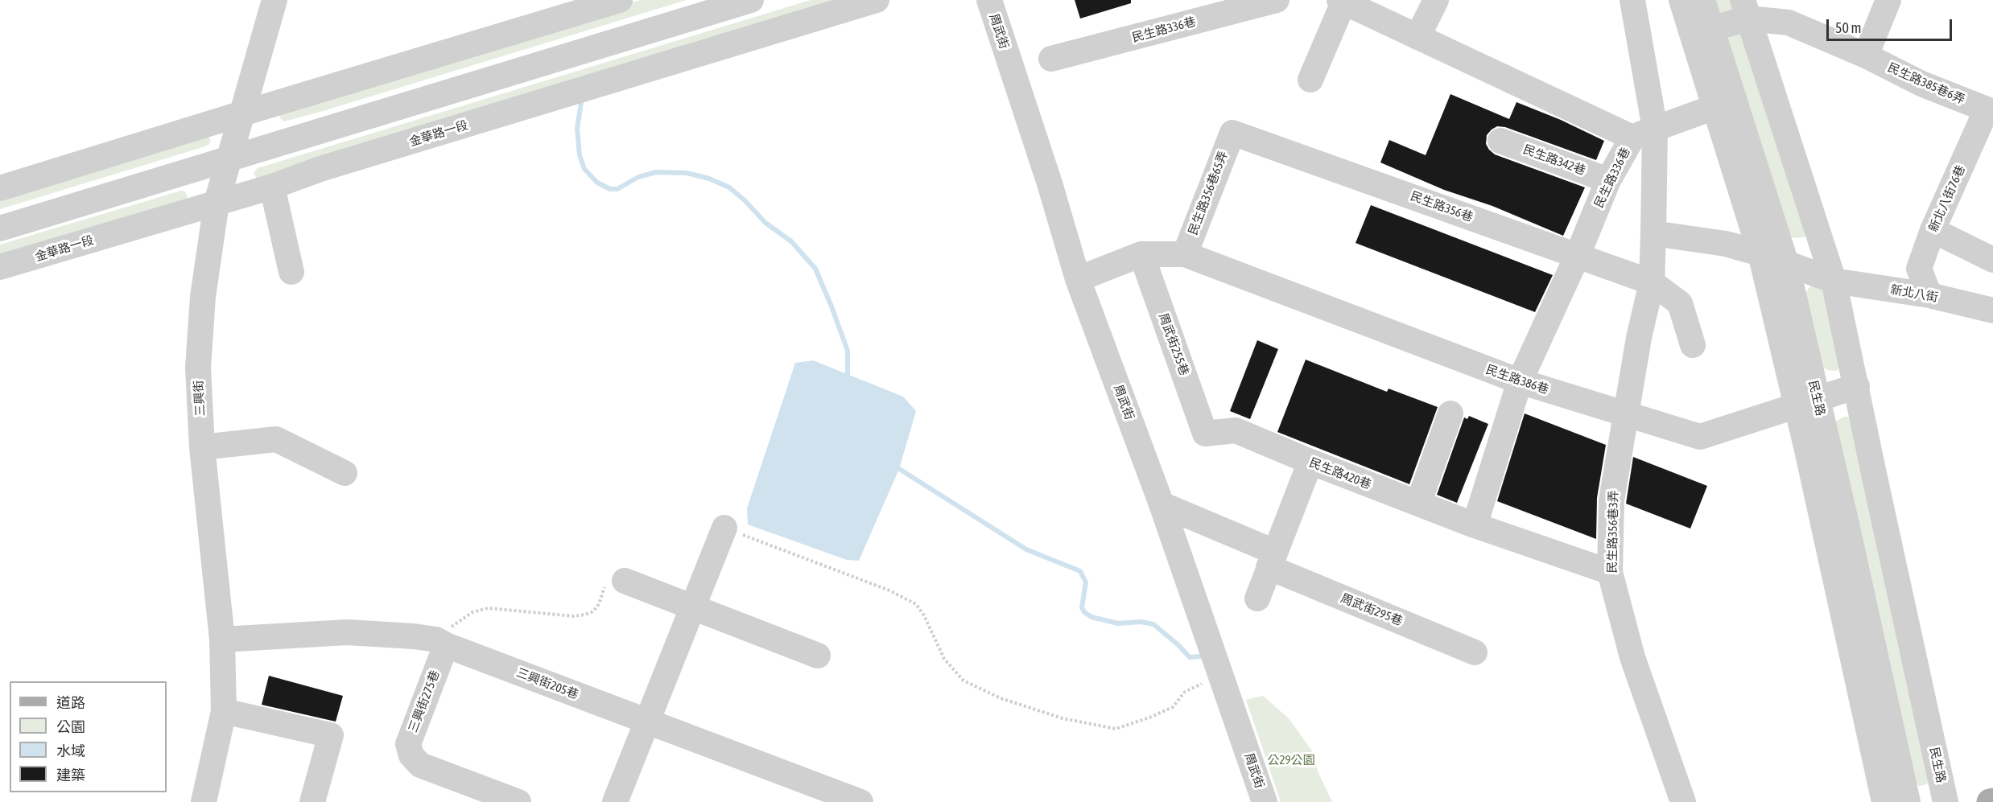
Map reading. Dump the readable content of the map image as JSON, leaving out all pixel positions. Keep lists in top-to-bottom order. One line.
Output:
{"streets":{"street":["民生路336巷","周武街","民生路385巷6弄","金華路一段","民生路342巷","民生路356巷65弄","新北八街76巷","民生路356巷","新北八街","周武街255巷","民生路386巷","三興街","民生路","民生路420巷","民生路356巷3弄","周武街295巷","三興街205巷","三興街275巷"]},"crossings":[["民生路336巷","民生路342巷"],["民生路336巷","民生路356巷"],["民生路336巷","民生路386巷"],["周武街","周武街295巷"],["民生路385巷6弄","新北八街76巷"],["民生路385巷6弄","民生路"],["金華路一段","三興街"],["民生路356巷65弄","民生路356巷"],["民生路356巷65弄","民生路386巷"],["新北八街76巷","新北八街"],["民生路356巷","民生路356巷3弄"],["新北八街","民生路"],["周武街255巷","民生路420巷"],["民生路386巷","民生路"],["民生路386巷","民生路356巷3弄"],["三興街","三興街205巷"],["民生路420巷","民生路356巷3弄"],["三興街205巷","三興街275巷"]],"parks":["公29公園"],"legend":["道路","公園","水域","建築"],"scale_bar":"50 m"}
